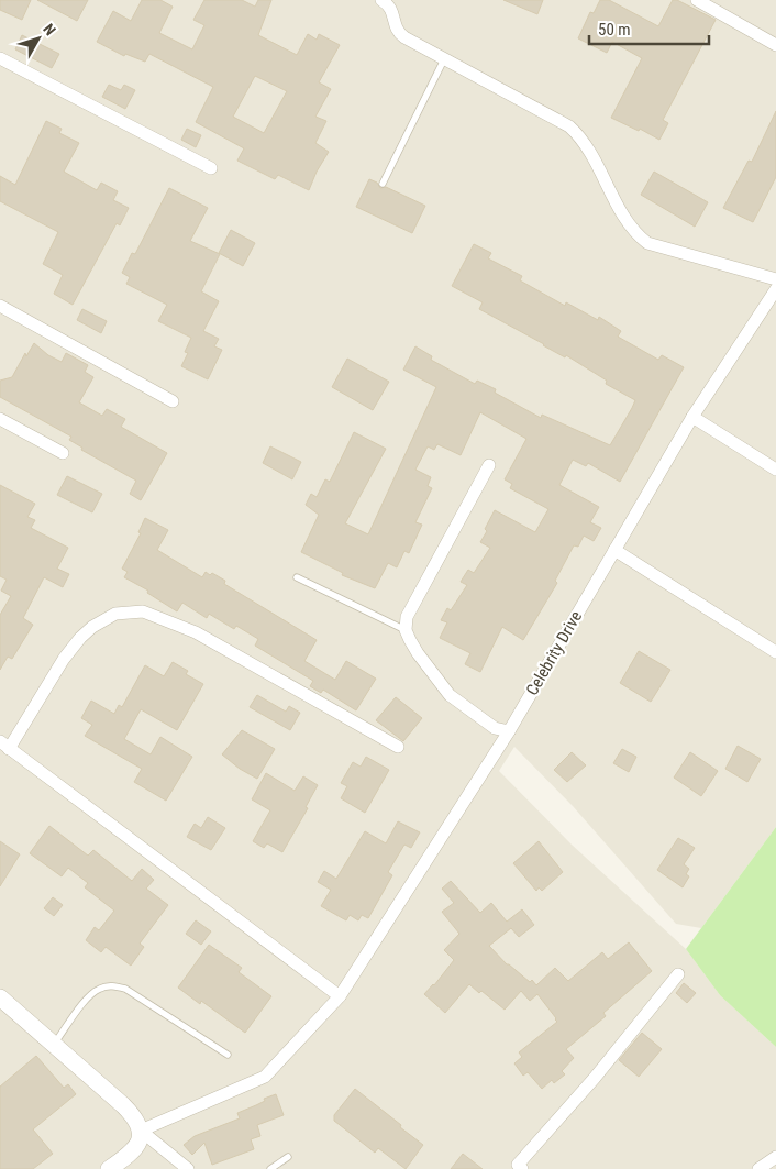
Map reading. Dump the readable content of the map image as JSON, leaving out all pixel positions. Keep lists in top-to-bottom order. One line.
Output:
{"streets":{"street":["Celebrity Drive"]},"scale_bar":"50 m","north":"top right"}
